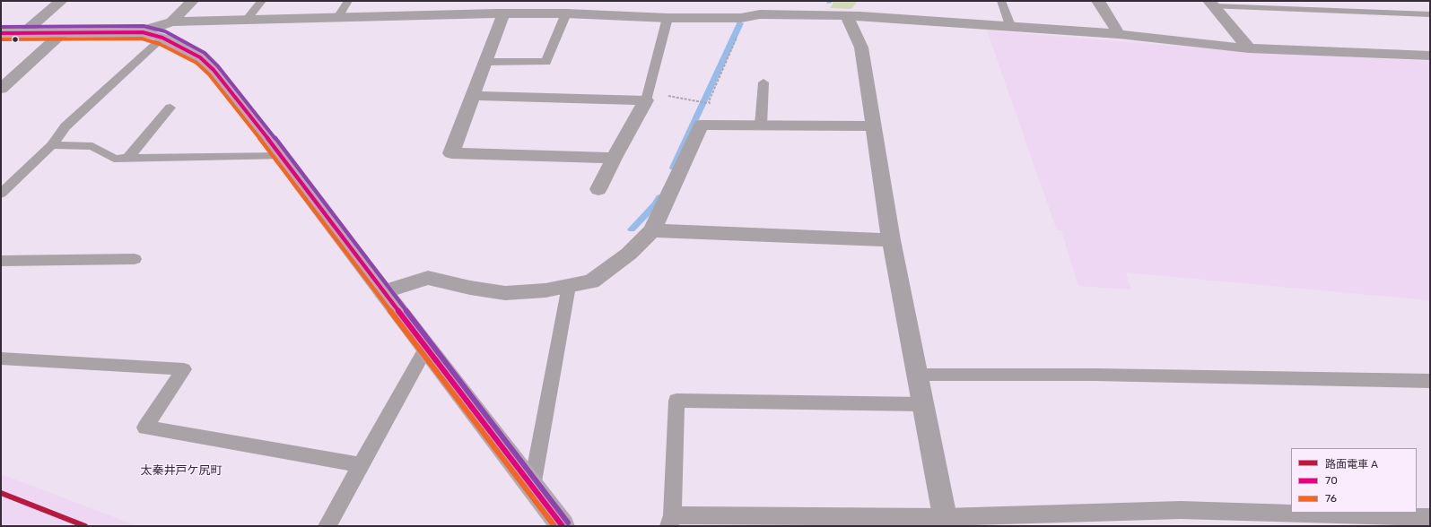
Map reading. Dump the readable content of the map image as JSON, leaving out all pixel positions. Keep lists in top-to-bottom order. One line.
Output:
{"districts":["太秦井戸ケ尻町"],"lines":["transit line 70","transit line 76","tram line A"],"legend":["路面電車 A","70","76"]}
